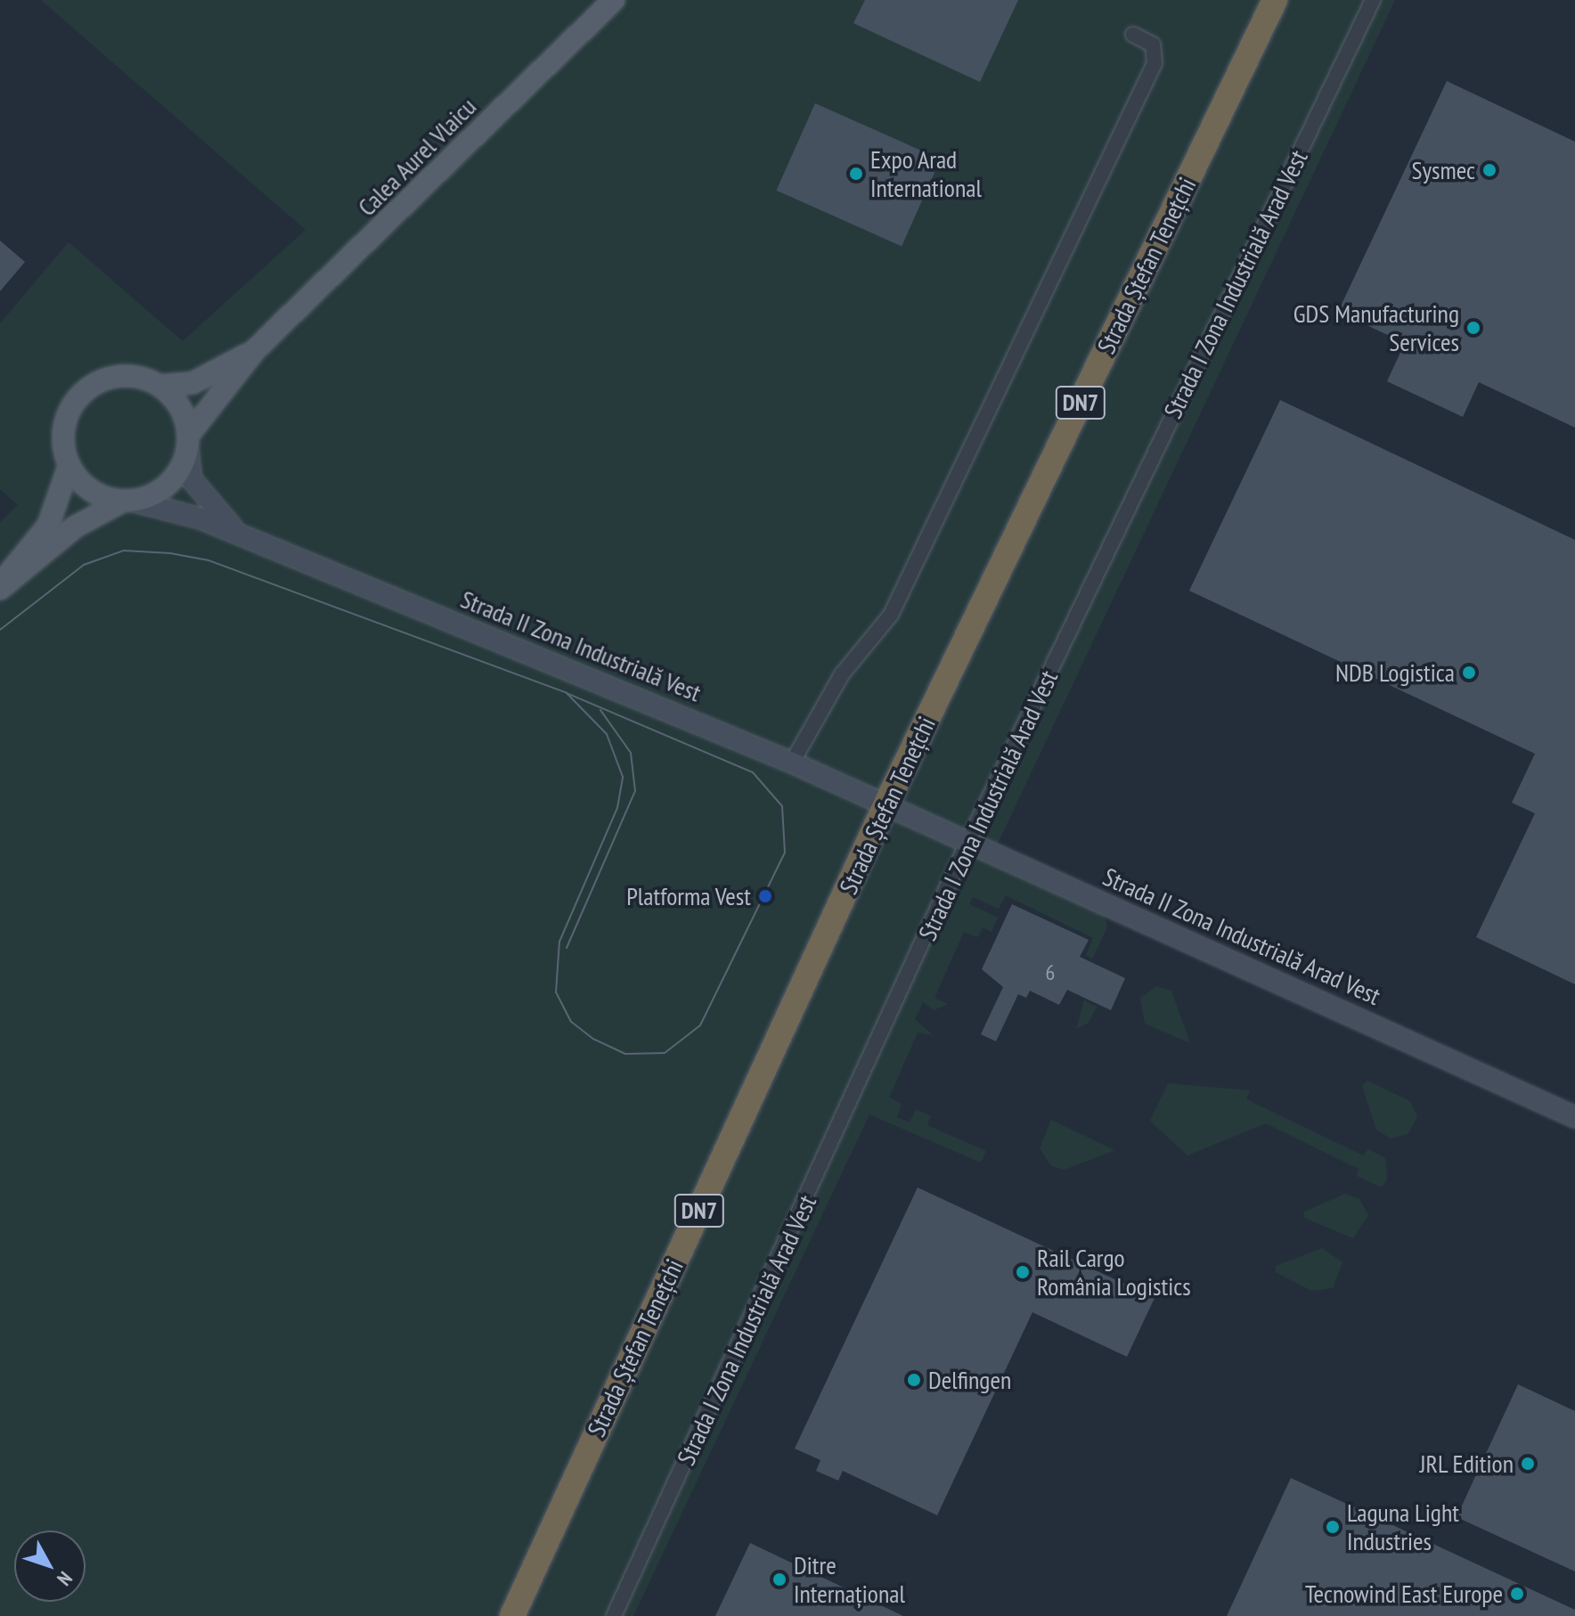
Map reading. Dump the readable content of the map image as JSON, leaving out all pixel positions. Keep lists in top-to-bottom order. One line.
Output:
{"streets":{"highway":["Strada Ștefan Tenețchi","DN7"],"main road":["Calea Aurel Vlaicu"],"street":["Strada I Zona Industrială Arad Vest","Strada II Zona Industrială Vest","Strada II Zona Industrială Arad Vest"]},"crossings":[["Calea Aurel Vlaicu","Strada II Zona Industrială Vest"],["Strada Ștefan Tenețchi","Strada II Zona Industrială Vest"],["Strada Ștefan Tenețchi","Strada II Zona Industrială Arad Vest"],["Strada I Zona Industrială Arad Vest","Strada II Zona Industrială Arad Vest"],["Strada II Zona Industrială Vest","Strada II Zona Industrială Arad Vest"]],"places":["Sysmec","Expo Arad International","GDS Manufacturing Services","NDB Logistica","Platforma Vest","Rail Cargo România Logistics","Delfingen","JRL Edition","Laguna Light Industries","Ditre Internațional","Tecnowind East Europe"],"house_numbers":["6"],"north":"bottom right"}
